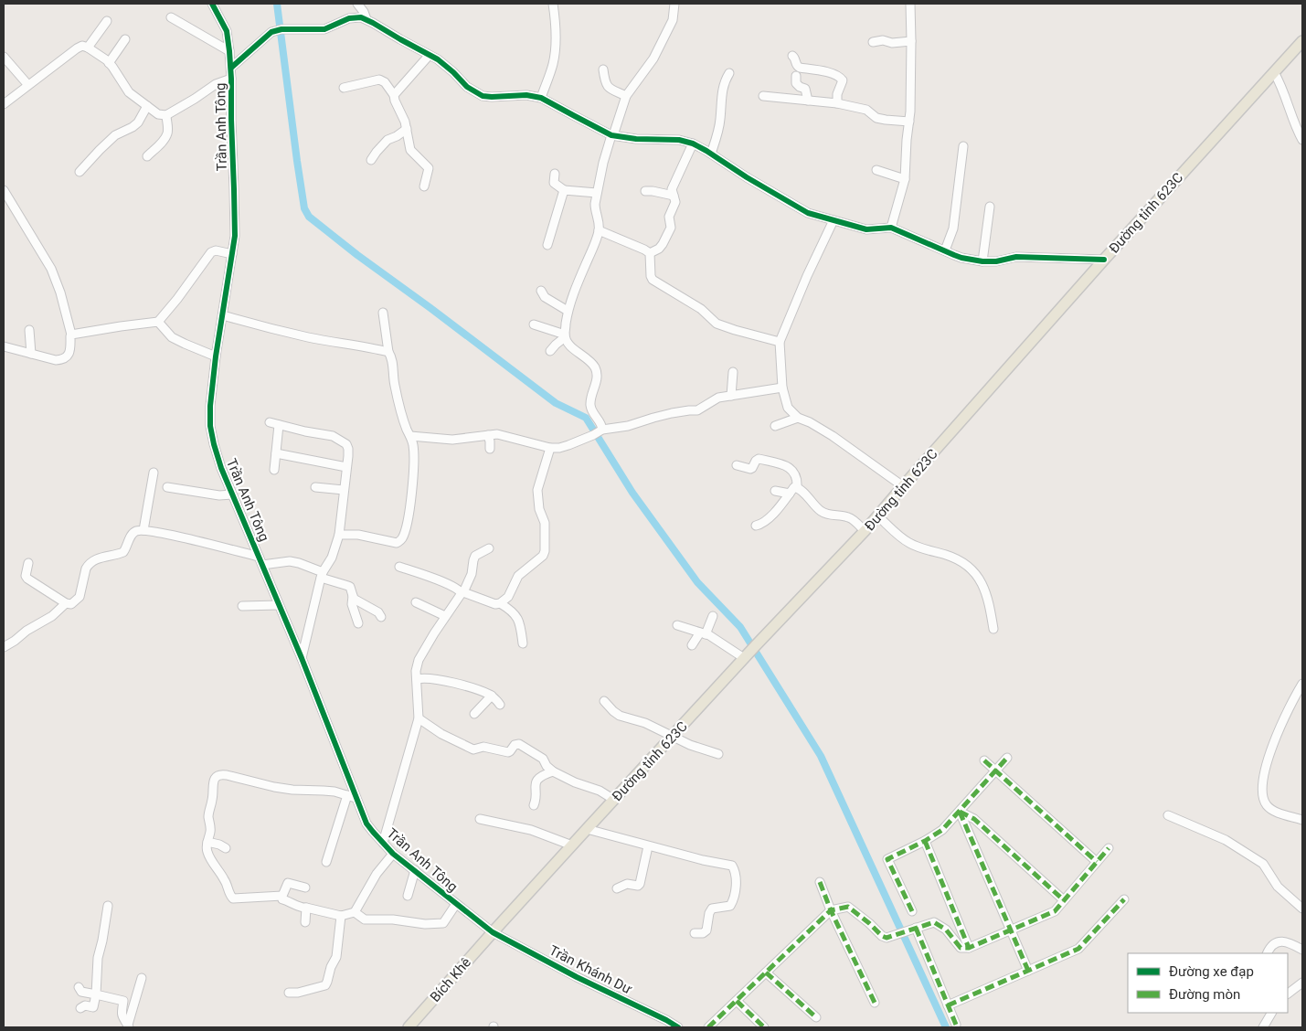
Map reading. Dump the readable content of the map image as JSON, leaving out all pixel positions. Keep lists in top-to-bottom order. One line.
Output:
{"streets":{"main road":["Đường tỉnh 623C","Bích Khê"],"street":["Trần Anh Tông","Trần Khánh Dư"]},"crossings":[["Trần Anh Tông","Đường tỉnh 623C"],["Trần Anh Tông","Trần Khánh Dư"],["Trần Anh Tông","Bích Khê"],["Đường tỉnh 623C","Trần Khánh Dư"],["Đường tỉnh 623C","Bích Khê"],["Trần Khánh Dư","Bích Khê"]],"legend":["Đường xe đạp","Đường mòn"]}
